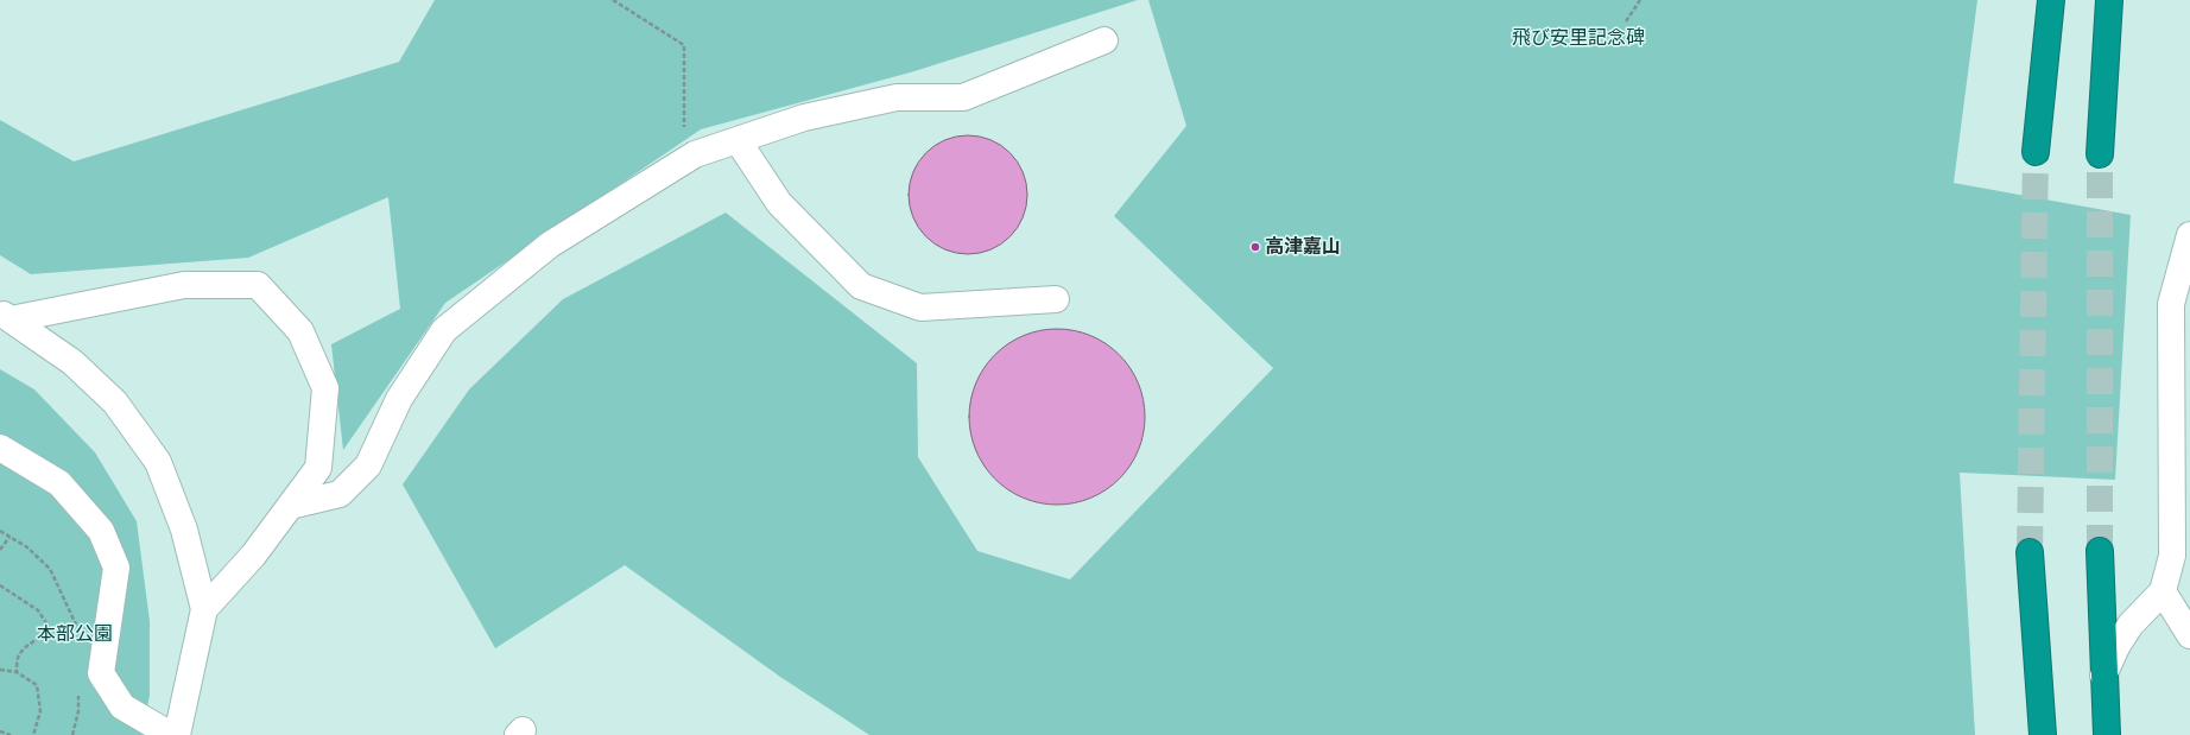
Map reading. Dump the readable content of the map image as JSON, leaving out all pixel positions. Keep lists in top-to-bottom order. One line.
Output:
{"parks":["飛び安里記念碑","本部公園"],"places":["高津嘉山"]}
